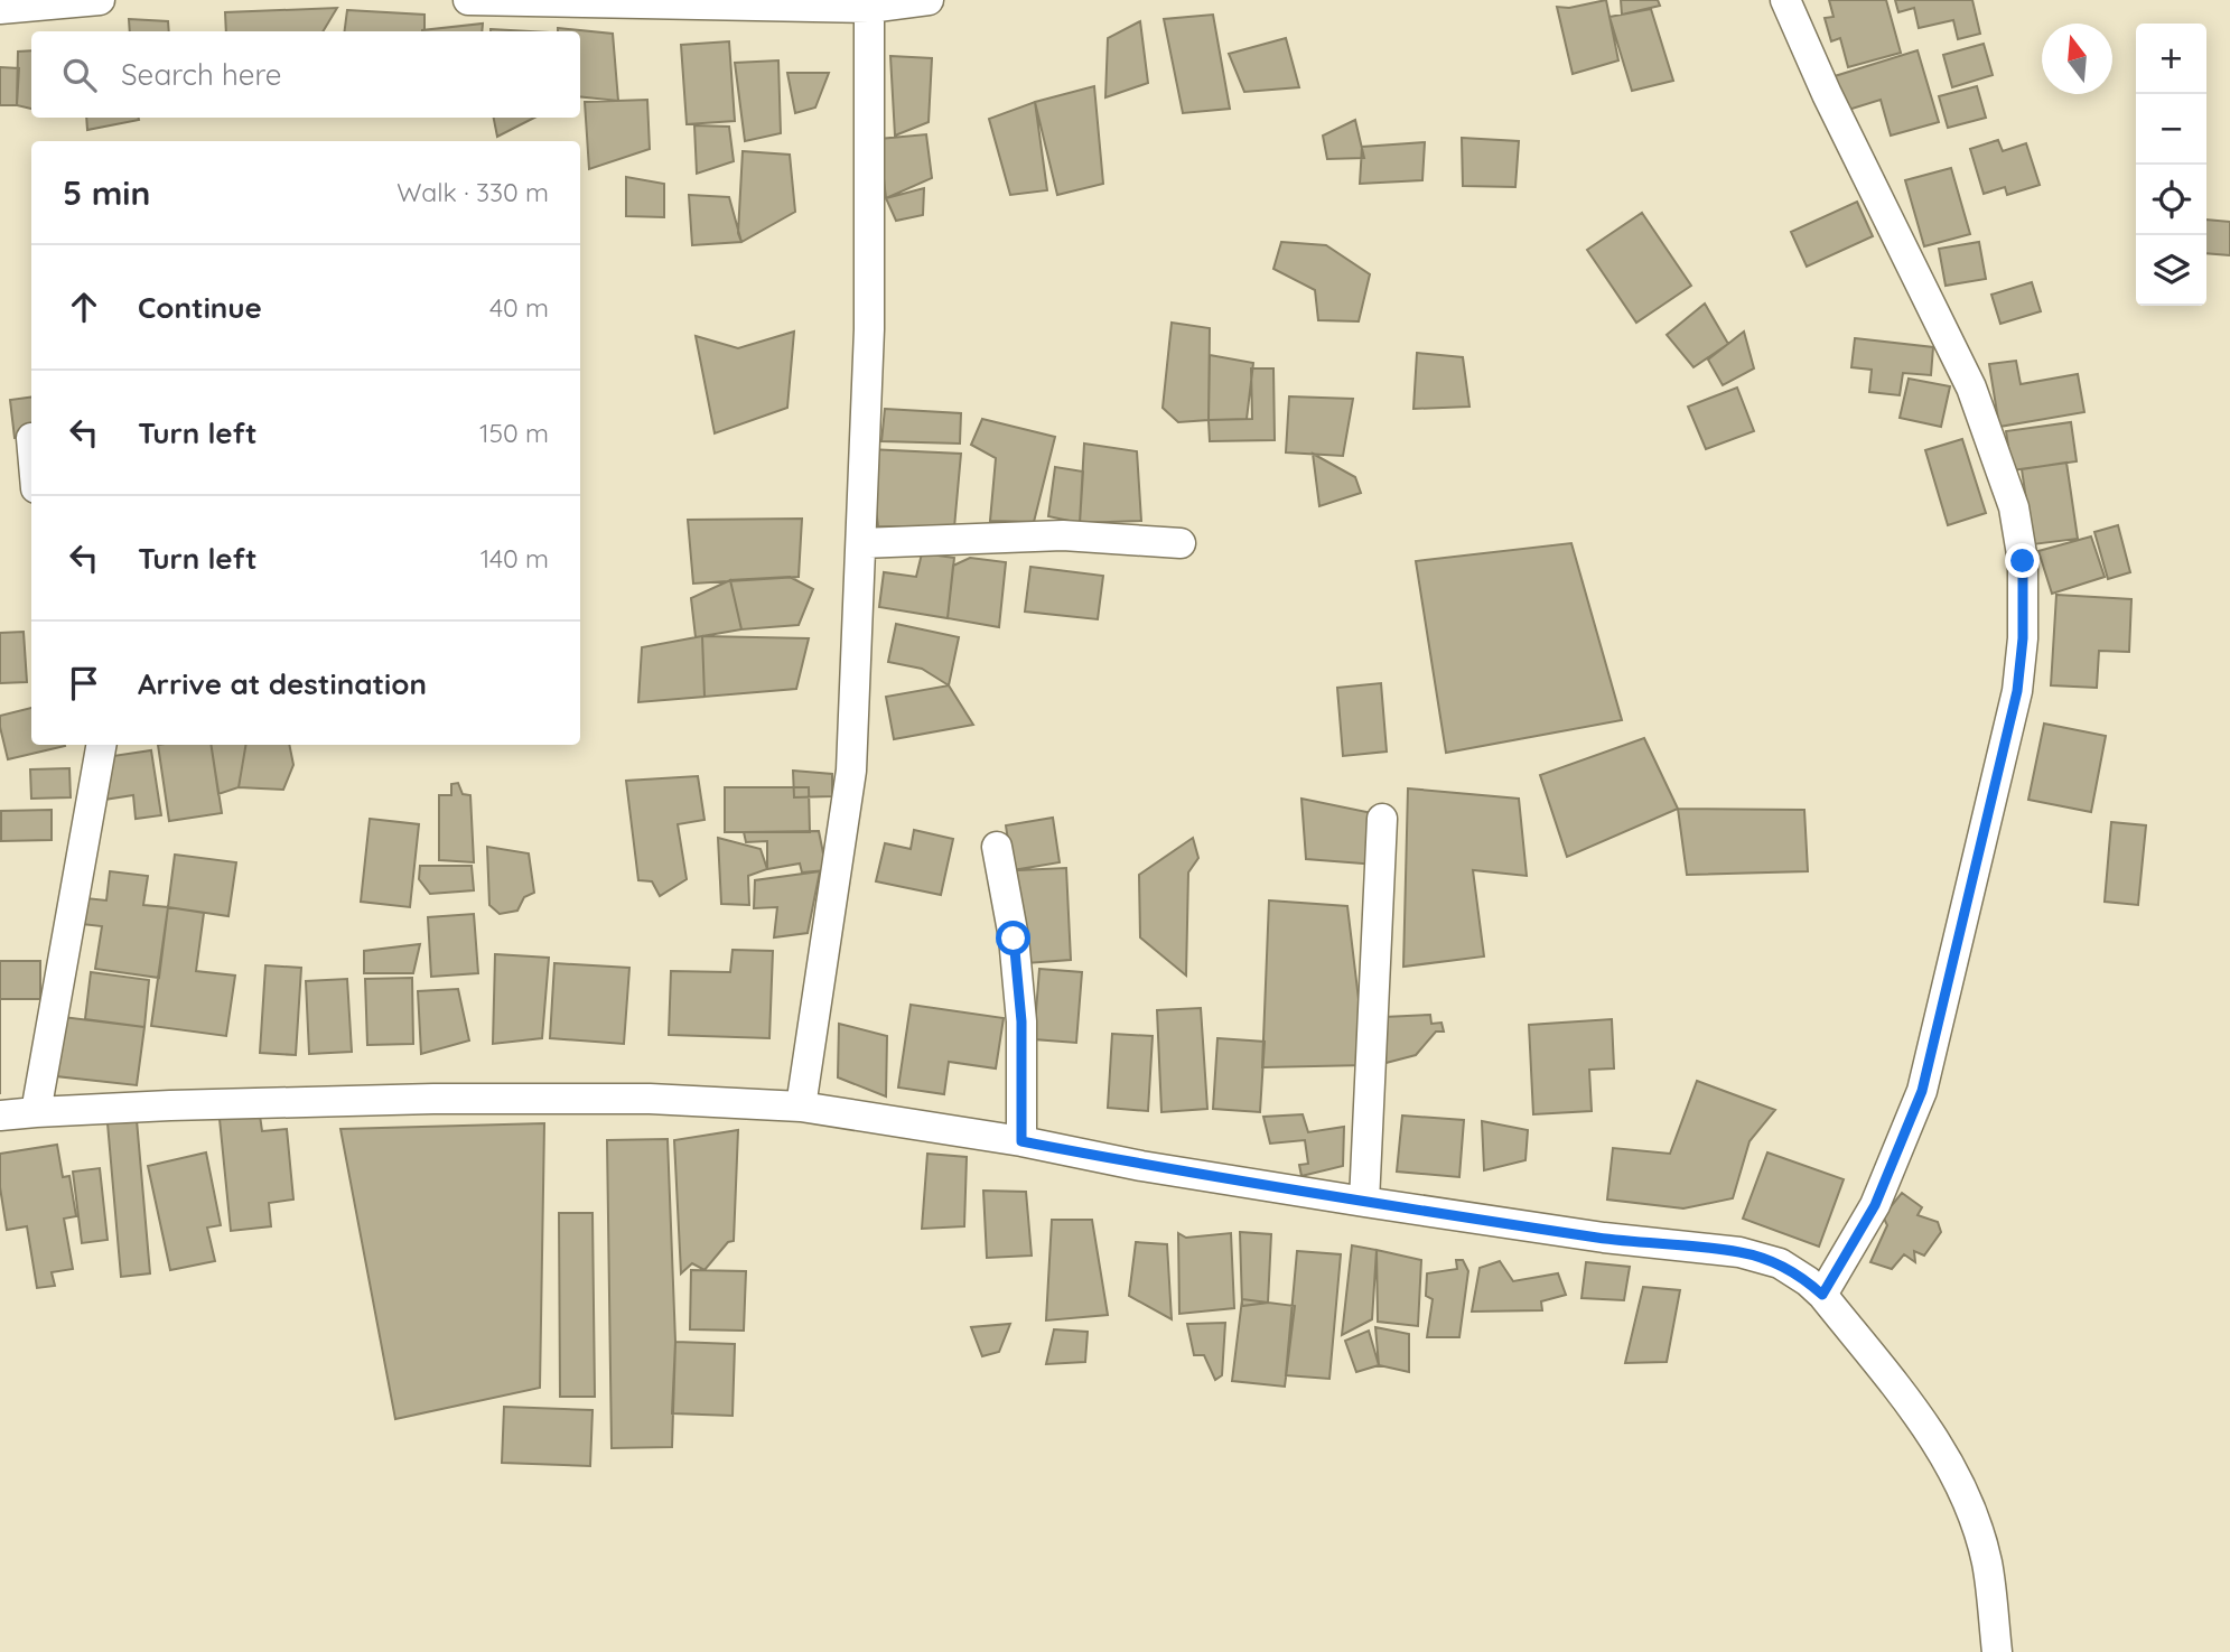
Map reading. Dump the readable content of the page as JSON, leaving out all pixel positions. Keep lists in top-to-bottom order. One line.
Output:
{"north":"top","page":{"map_buttons":["+","−"],"search":"Search here","heading":["5 min","Walk · 330 m"],"list":[["Continue","40 m"],["Turn left","150 m"],["Turn left","140 m"],"Arrive at destination"]}}
